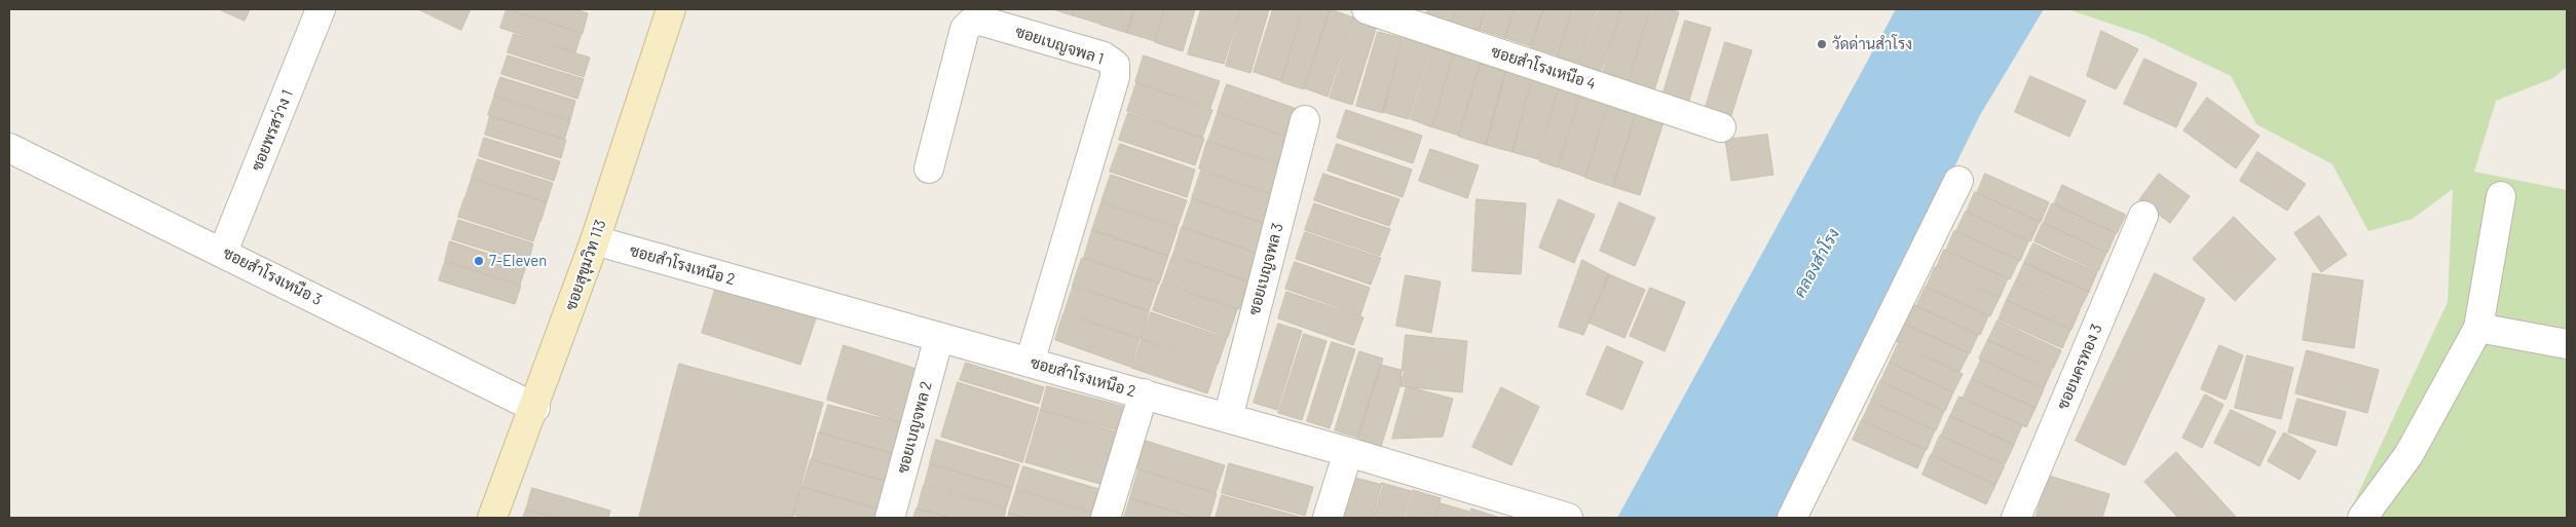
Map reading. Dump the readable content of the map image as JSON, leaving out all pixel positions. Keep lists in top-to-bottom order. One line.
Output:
{"streets":{"main road":["ซอยสุขุมวิท 113"],"street":["ซอยเบญจพล 1","ซอยสำโรงเหนือ 4","ซอยพรสว่าง 1","ซอยสำโรงเหนือ 2","ซอยเบญจพล 3","ซอยสำโรงเหนือ 3","ซอยนครทอง 3","ซอยเบญจพล 2"]},"crossings":[["ซอยเบญจพล 1","ซอยสำโรงเหนือ 2"],["ซอยพรสว่าง 1","ซอยสำโรงเหนือ 3"],["ซอยสุขุมวิท 113","ซอยสำโรงเหนือ 2"],["ซอยสุขุมวิท 113","ซอยสำโรงเหนือ 3"],["ซอยสำโรงเหนือ 2","ซอยเบญจพล 3"],["ซอยสำโรงเหนือ 2","ซอยเบญจพล 2"]],"water":["คลองสำโรง"],"places":["วัดด่านสำโรง","7-Eleven"]}
